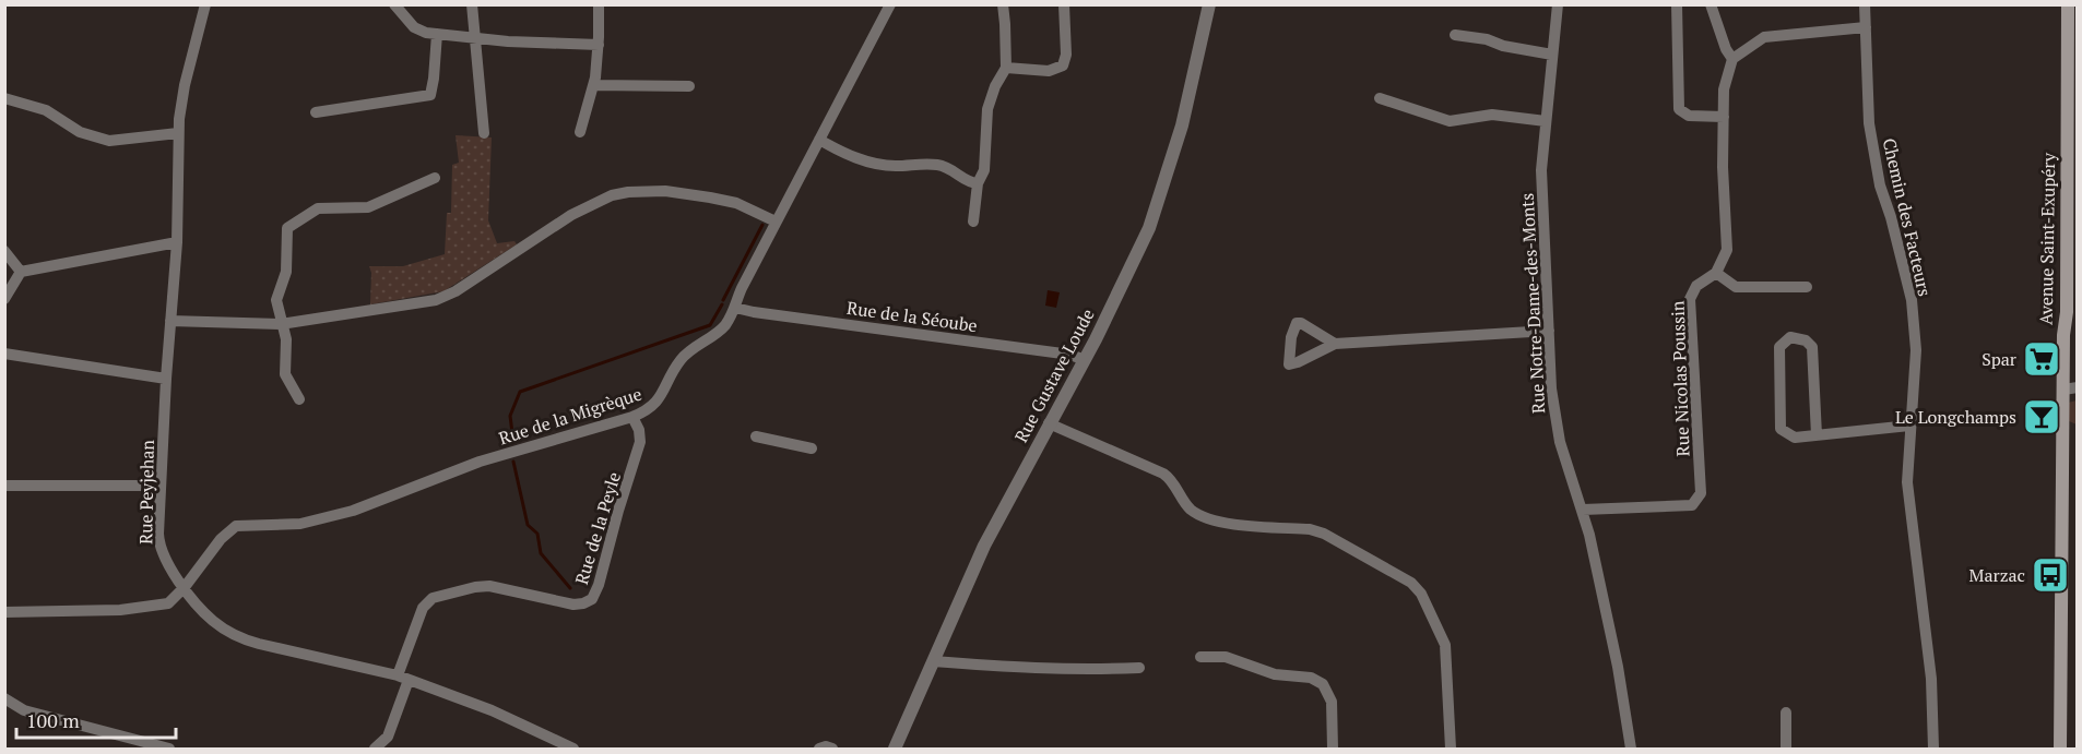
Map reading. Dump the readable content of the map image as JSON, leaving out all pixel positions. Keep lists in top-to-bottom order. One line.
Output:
{"streets":{"main road":["Avenue Saint-Exupéry"],"street":["Chemin des Facteurs","Rue Notre-Dame-des-Monts","Rue de la Séoube","Rue Gustave Loude","Rue Nicolas Poussin","Rue de la Migrèque","Rue Peyjehan","Rue de la Peyle"]},"crossings":[["Rue Notre-Dame-des-Monts","Rue Nicolas Poussin"],["Rue de la Séoube","Rue Gustave Loude"],["Rue de la Séoube","Rue de la Migrèque"],["Rue de la Migrèque","Rue Peyjehan"],["Rue de la Migrèque","Rue de la Peyle"],["Rue Peyjehan","Rue de la Peyle"]],"places":{"supermarket":["Spar"],"bar":["Le Longchamps"],"bus stop":["Marzac"]},"scale_bar":"100 m"}
